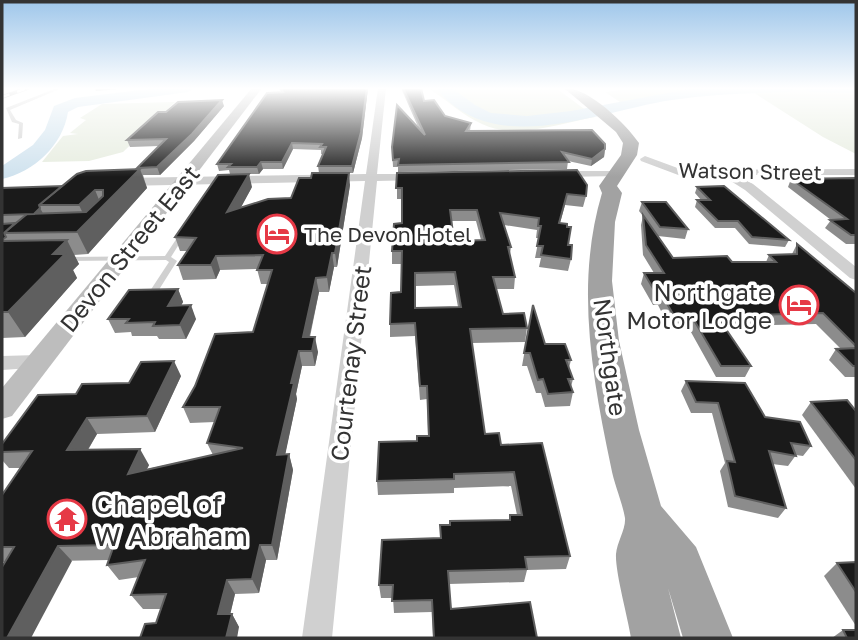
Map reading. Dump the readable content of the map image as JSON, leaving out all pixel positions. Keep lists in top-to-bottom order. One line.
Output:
{"streets":{"highway":["Northgate"],"main road":["Devon Street East"],"street":["Watson Street","Courtenay Street"]},"crossings":[["Watson Street","Northgate"]],"places":{"hotel":["The Devon Hotel","Northgate Motor Lodge"],"temple":["Chapel of W Abraham"]}}
